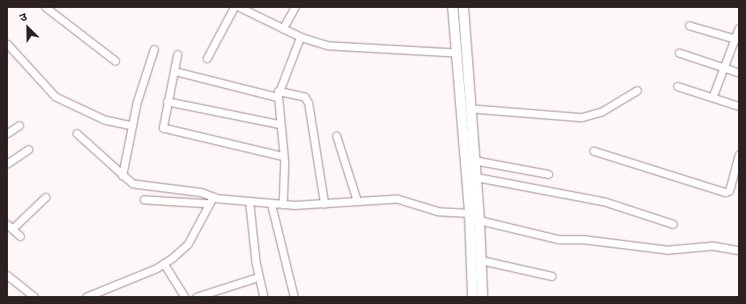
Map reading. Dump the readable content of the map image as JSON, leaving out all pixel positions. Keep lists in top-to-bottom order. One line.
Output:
{"north":"top left"}
